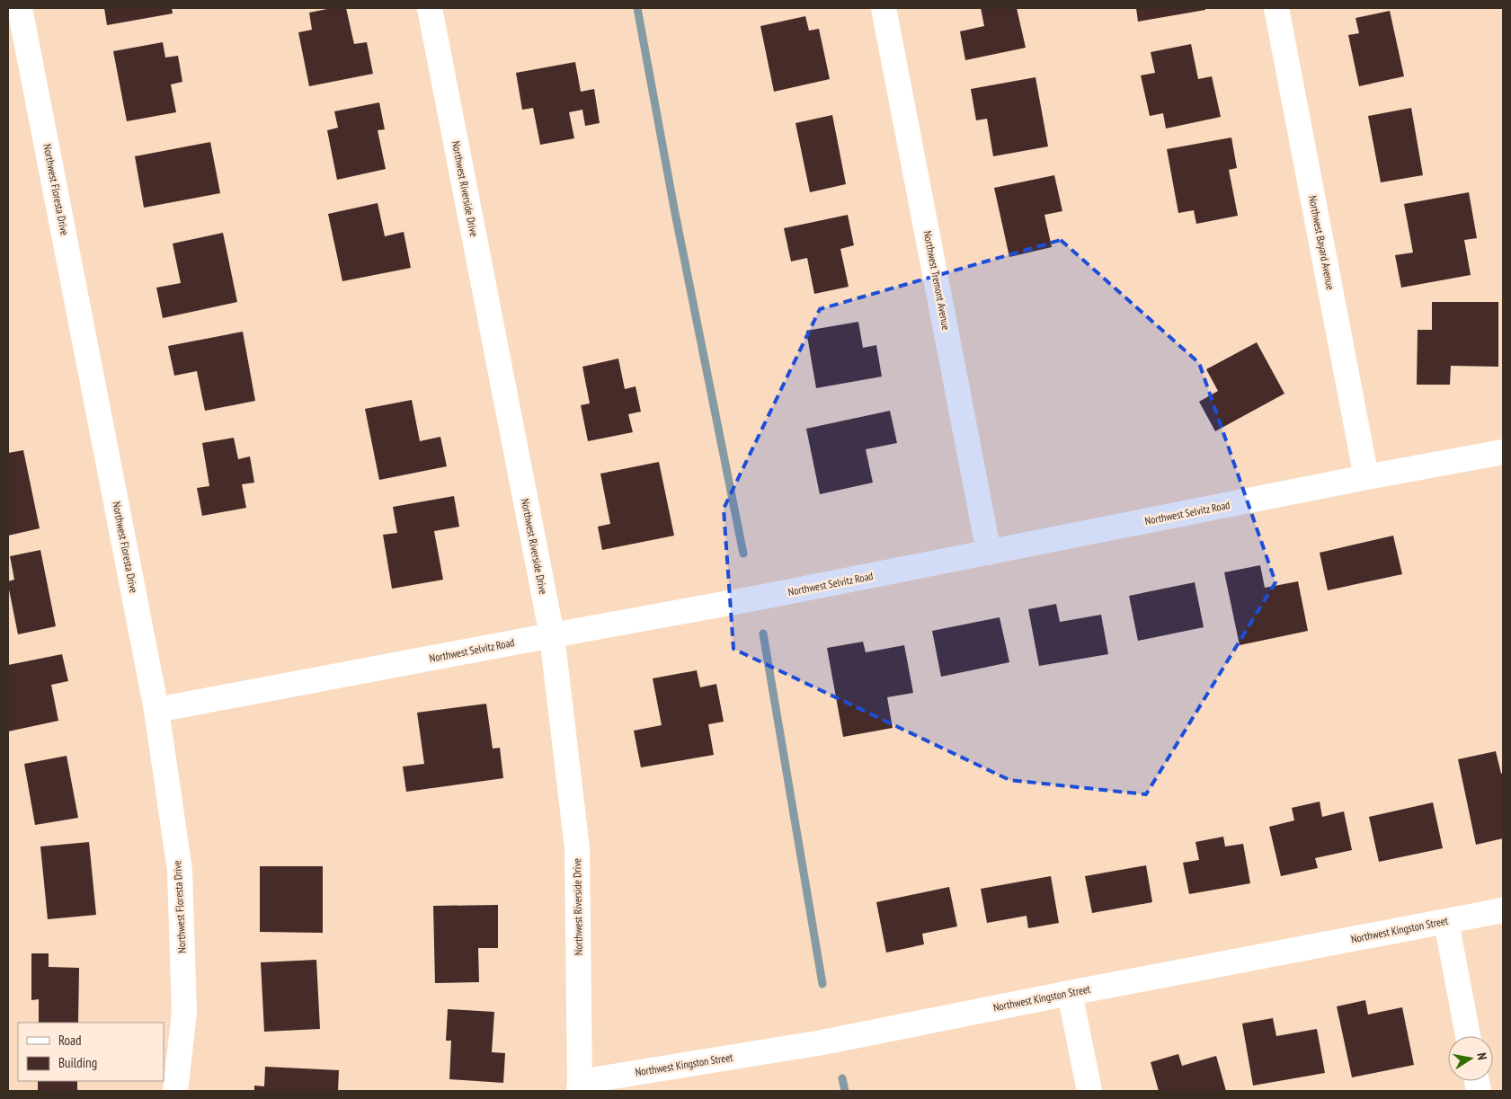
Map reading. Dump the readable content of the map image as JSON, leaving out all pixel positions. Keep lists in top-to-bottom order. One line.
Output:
{"streets":{"street":["Northwest Riverside Drive","Northwest Floresta Drive","Northwest Bayard Avenue","Northwest Tremont Avenue","Northwest Selvitz Road","Northwest Kingston Street"]},"crossings":[["Northwest Riverside Drive","Northwest Selvitz Road"],["Northwest Riverside Drive","Northwest Kingston Street"],["Northwest Floresta Drive","Northwest Selvitz Road"],["Northwest Bayard Avenue","Northwest Selvitz Road"],["Northwest Tremont Avenue","Northwest Selvitz Road"]],"legend":["Road","Building"],"north":"right"}
